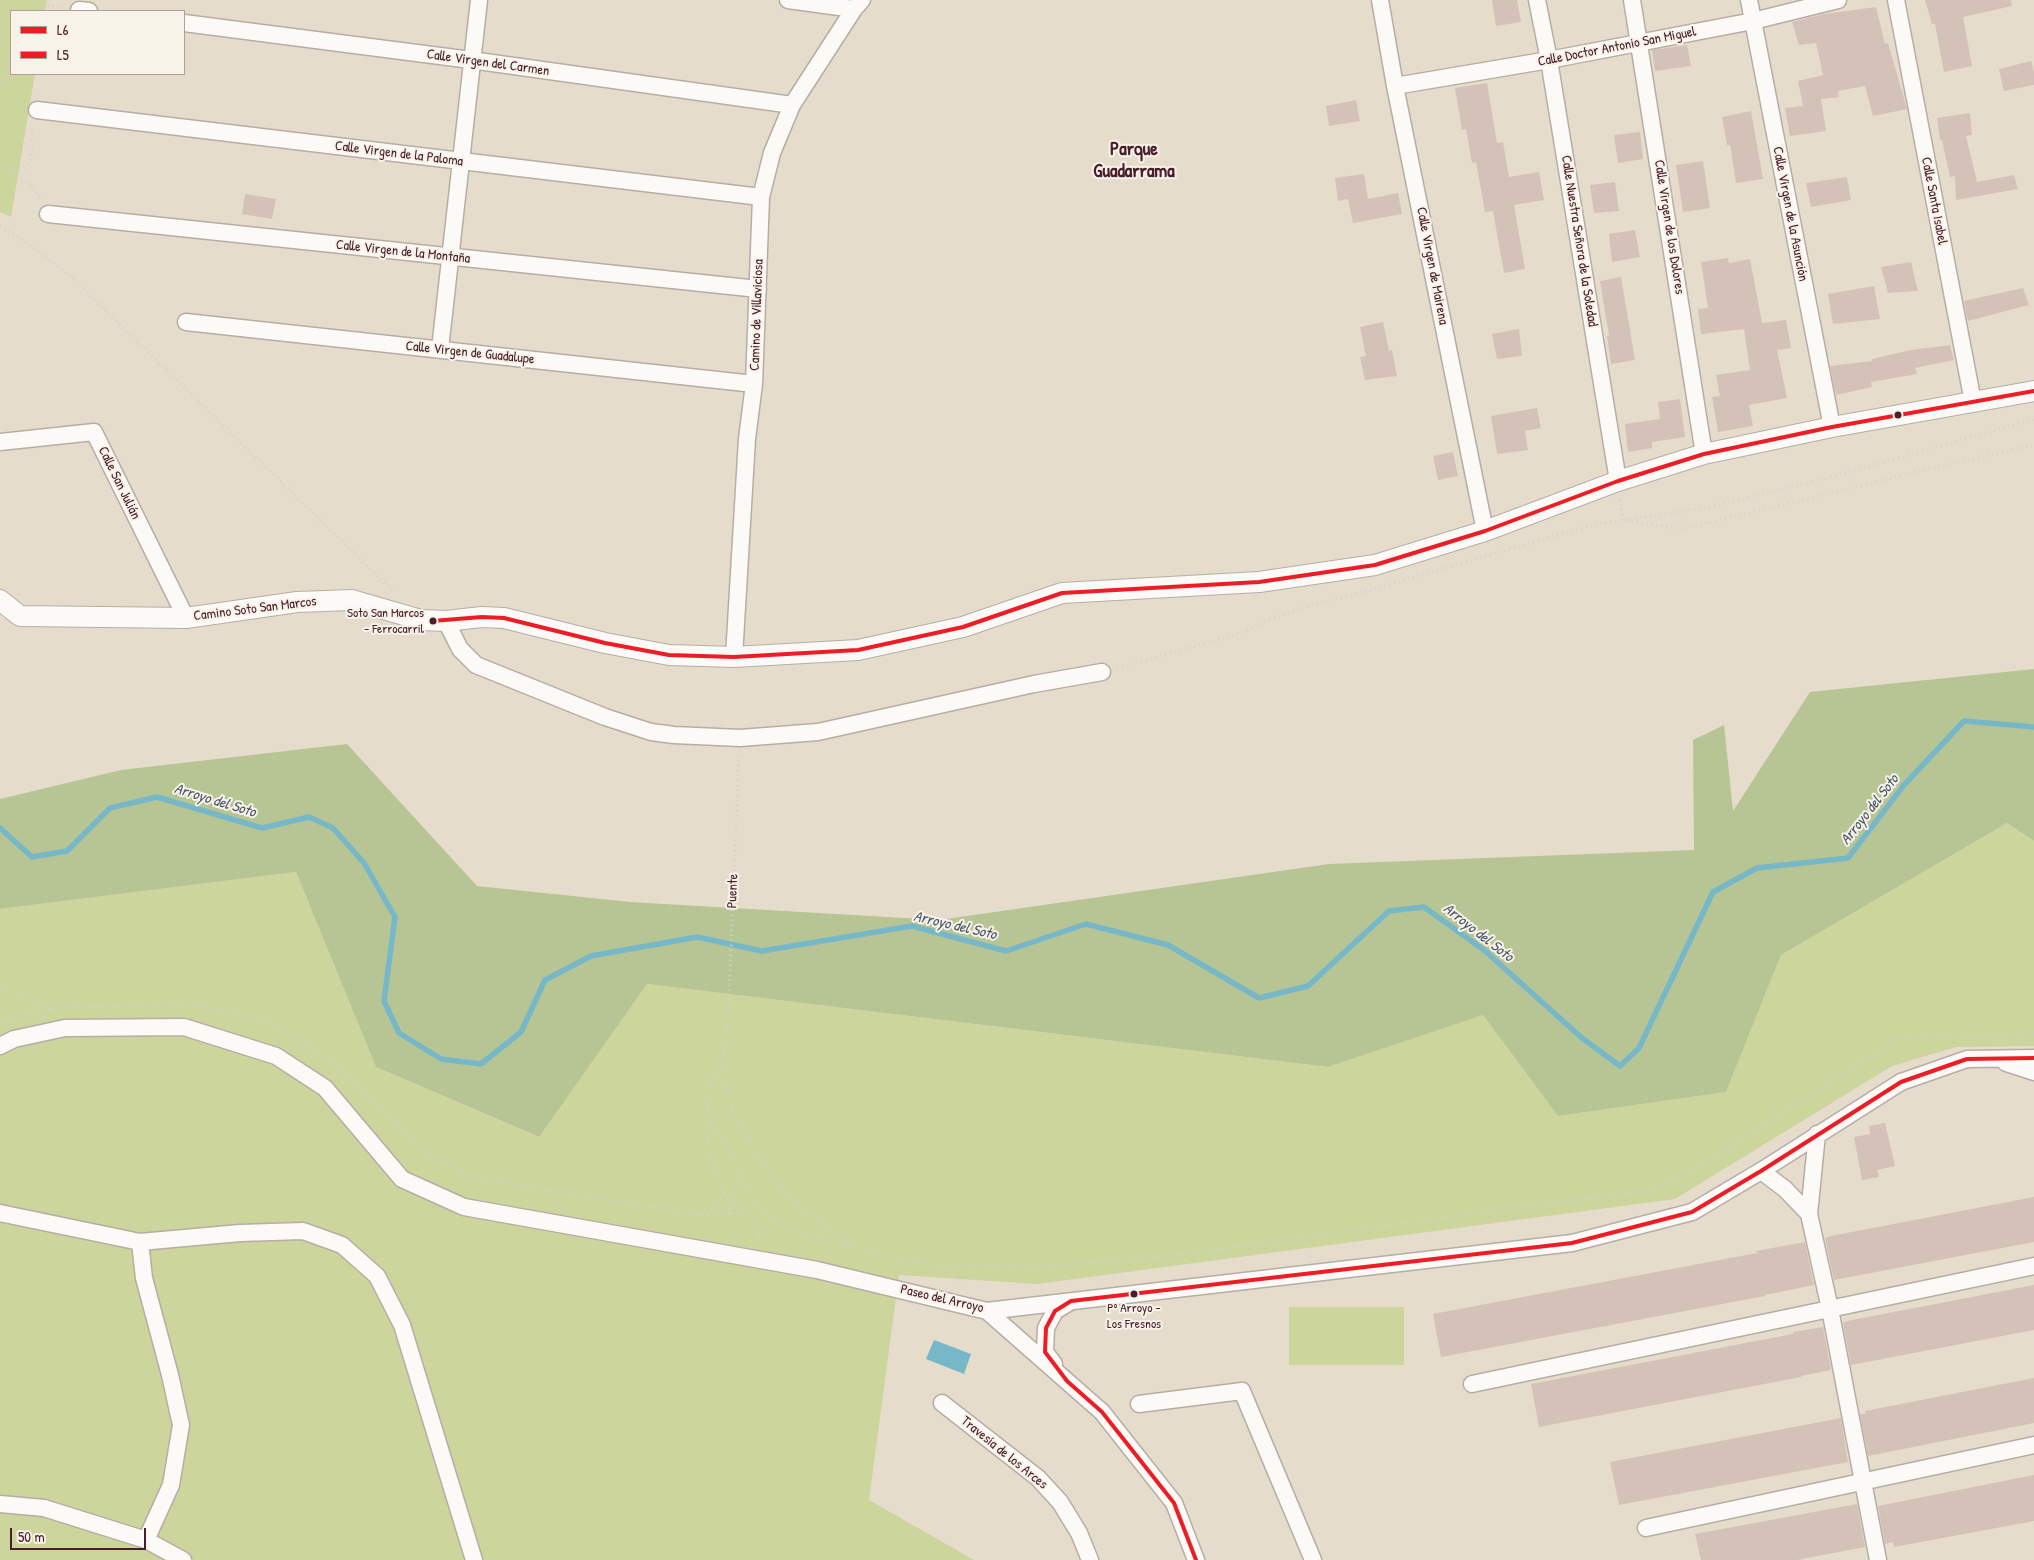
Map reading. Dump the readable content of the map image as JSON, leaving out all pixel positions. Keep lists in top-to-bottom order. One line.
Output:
{"streets":{"street":["Calle Doctor Antonio San Miguel","Calle Virgen del Carmen","Calle Virgen de la Paloma","Calle Santa Isabel","Calle Virgen de la Asunción","Calle Virgen de los Dolores","Calle Nuestra Señora de la Soledad","Calle Virgen de la Montaña","Calle Virgen de Mairena","Camino de Villaviciosa","Calle Virgen de Guadalupe","Calle San Julián","Camino Soto San Marcos","Paseo del Arroyo","Travesía de los Arces"],"path":["Puente"]},"crossings":[["Calle Doctor Antonio San Miguel","Calle Virgen de la Asunción"],["Calle Doctor Antonio San Miguel","Calle Virgen de los Dolores"],["Calle Doctor Antonio San Miguel","Calle Nuestra Señora de la Soledad"],["Calle Doctor Antonio San Miguel","Calle Virgen de Mairena"],["Calle Virgen del Carmen","Camino de Villaviciosa"],["Calle Virgen de la Paloma","Camino de Villaviciosa"],["Calle Santa Isabel","Camino Soto San Marcos"],["Calle Virgen de la Asunción","Camino Soto San Marcos"],["Calle Virgen de los Dolores","Camino Soto San Marcos"],["Calle Nuestra Señora de la Soledad","Camino Soto San Marcos"],["Calle Virgen de la Montaña","Camino de Villaviciosa"],["Calle Virgen de Mairena","Camino Soto San Marcos"],["Camino de Villaviciosa","Calle Virgen de Guadalupe"],["Camino de Villaviciosa","Camino Soto San Marcos"],["Calle San Julián","Camino Soto San Marcos"]],"districts":["Parque Guadarrama"],"water":["Arroyo del Soto"],"places":["Soto San Marcos - Ferrocarril","Pº Arroyo - Los Fresnos"],"lines":["transit line L6","transit line L5"],"legend":["L6","L5"],"scale_bar":"50 m"}
